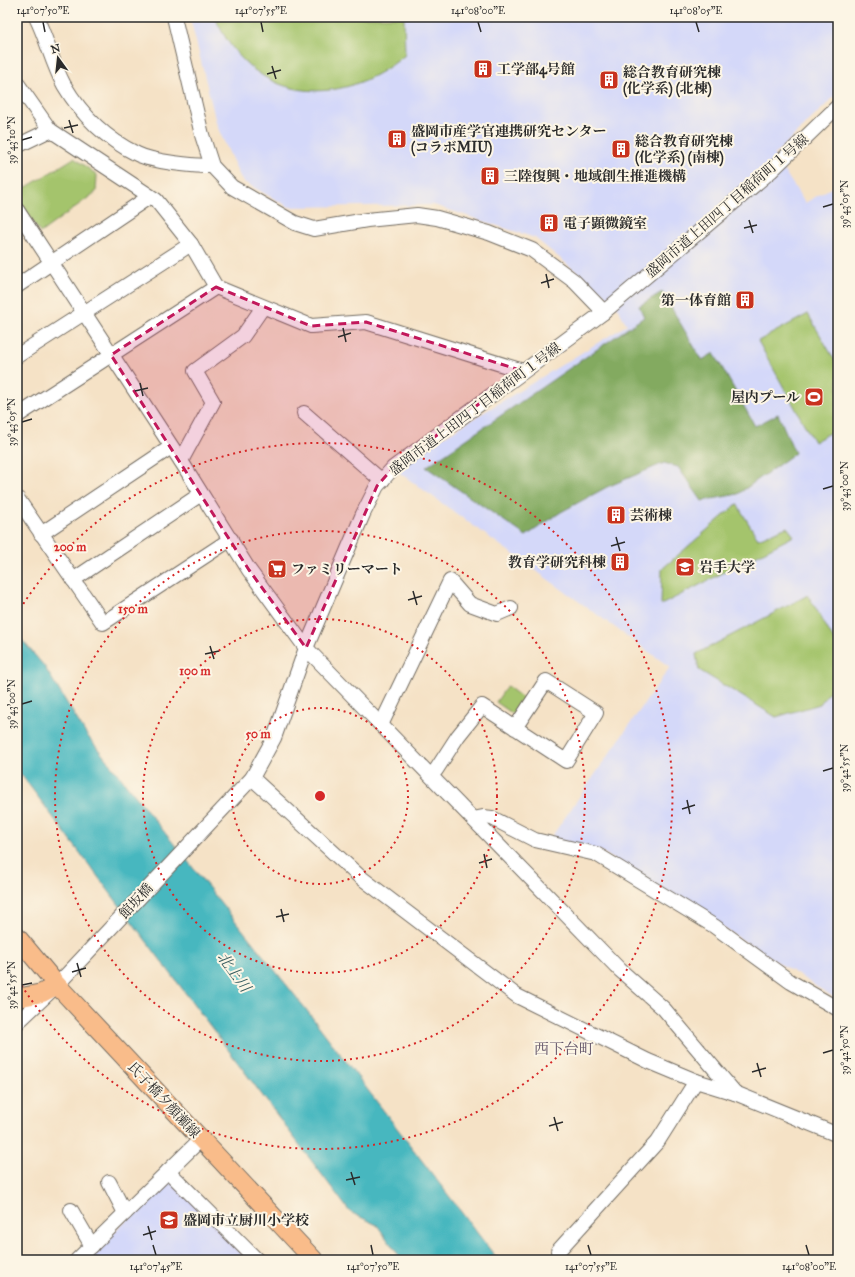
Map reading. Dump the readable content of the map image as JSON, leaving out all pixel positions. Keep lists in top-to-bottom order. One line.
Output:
{"streets":{"main road":["氏子橋夕顔瀬線"],"street":["盛岡市道上田四丁目稲荷町１号線","館坂橋"]},"crossings":[["盛岡市道上田四丁目稲荷町１号線","館坂橋"],["館坂橋","氏子橋夕顔瀬線"]],"districts":["西下台町"],"water":["北上川"],"places":{"building":["工学部4号館","総合教育研究棟 (化学系) (北棟)","盛岡市産学官連携研究センター (コラボMIU)","総合教育研究棟 (化学系) (南棟)","三陸復興・地域創生推進機構","電子顕微鏡室","第一体育館","芸術棟","教育学研究科棟"],"sports":["屋内プール"],"school or university":["岩手大学","盛岡市立厨川小学校"],"supermarket":["ファミリーマート"]},"north":"top","coordinates":["141°07'50\"E","141°07'55\"E","141°08'00\"E","141°08'05\"E","39°43'10\"N","39°43'05\"N","39°43'00\"N","39°42'55\"N","39°42'50\"N","141°07'45\"E"],"rings":["200 m","150 m","100 m","50 m"]}
